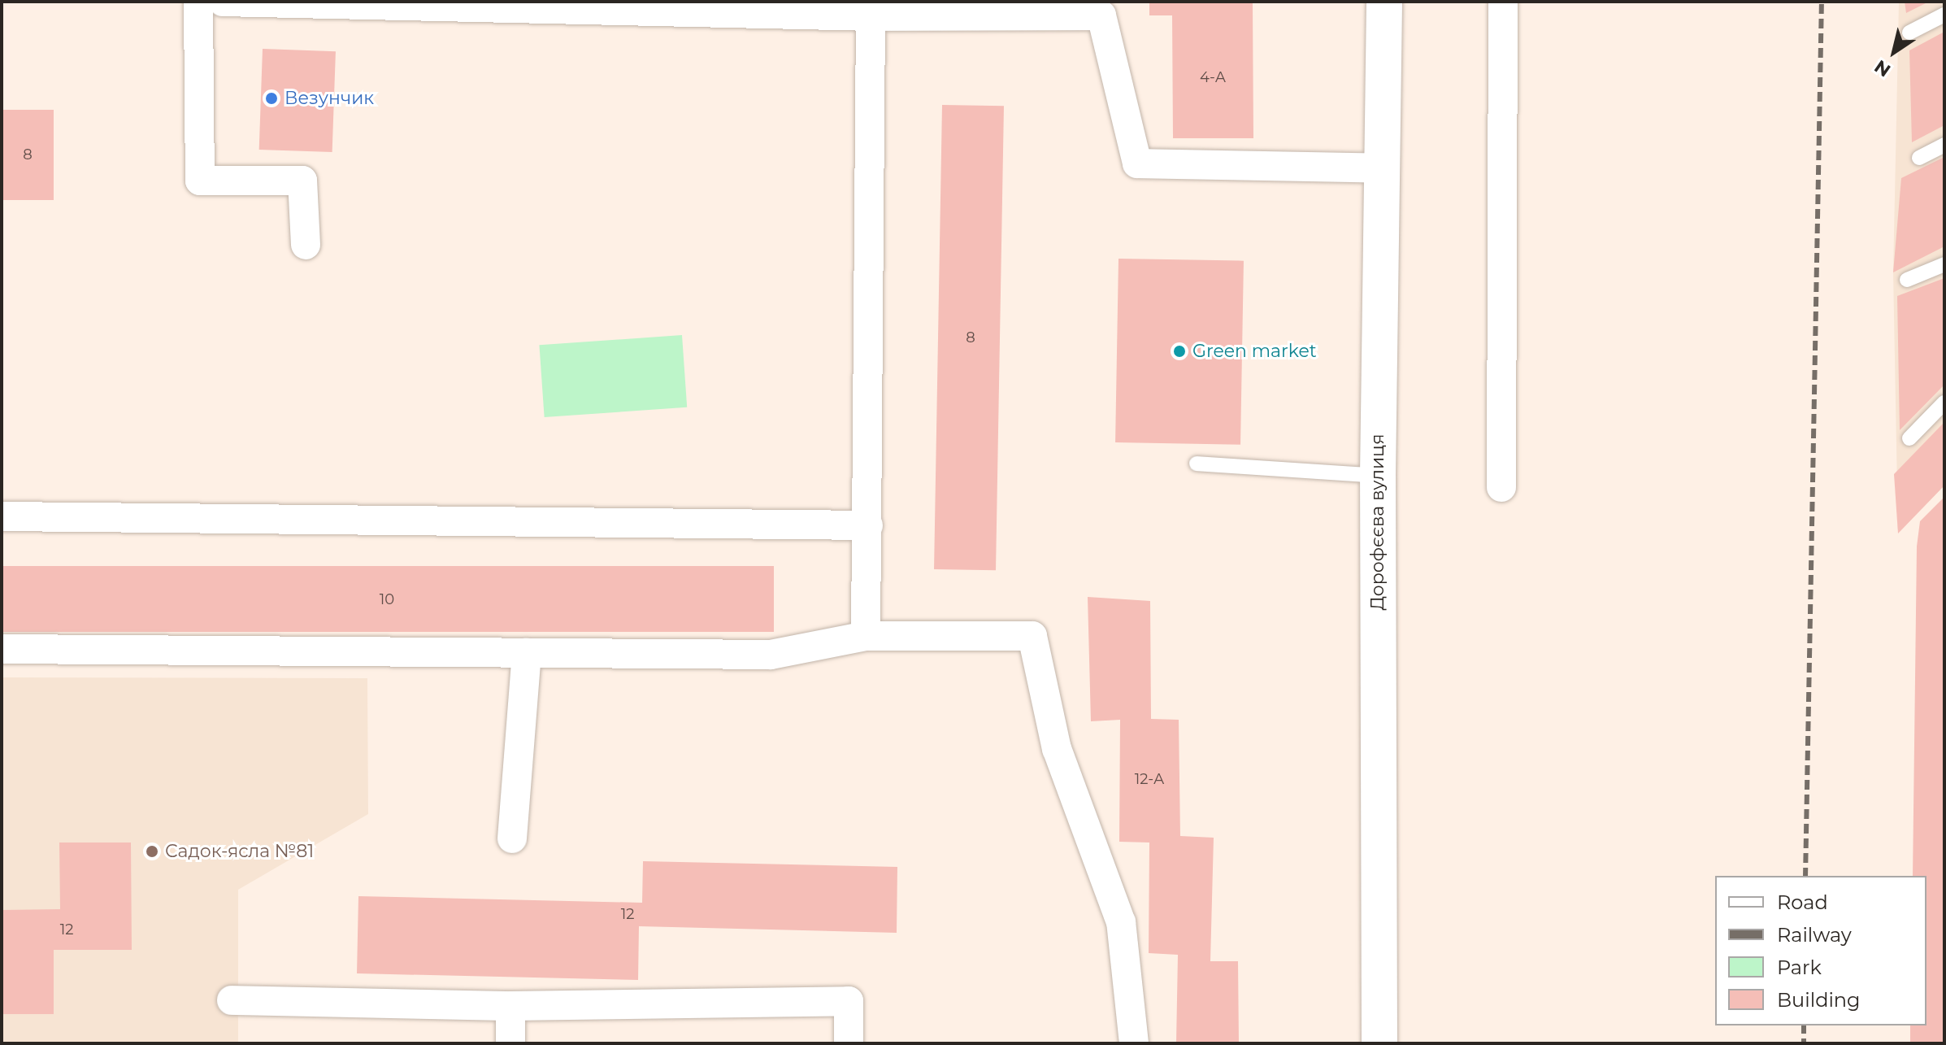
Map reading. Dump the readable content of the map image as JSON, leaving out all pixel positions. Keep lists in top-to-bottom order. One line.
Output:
{"streets":{"street":["Дорофєєва вулиця"]},"places":["Везунчик","Green market","Садок-ясла №81"],"house_numbers":["4-А","8","8","10","12-А","12","12"],"legend":["Road","Railway","Park","Building"],"north":"bottom left"}
